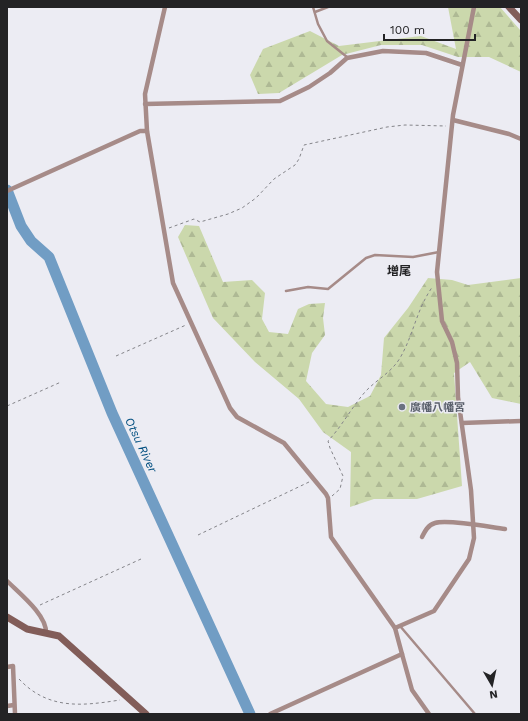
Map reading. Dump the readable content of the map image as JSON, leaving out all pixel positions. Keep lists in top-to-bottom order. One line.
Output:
{"districts":["増尾"],"water":["Otsu River"],"places":["廣幡八幡宮"],"scale_bar":"100 m","north":"bottom"}
